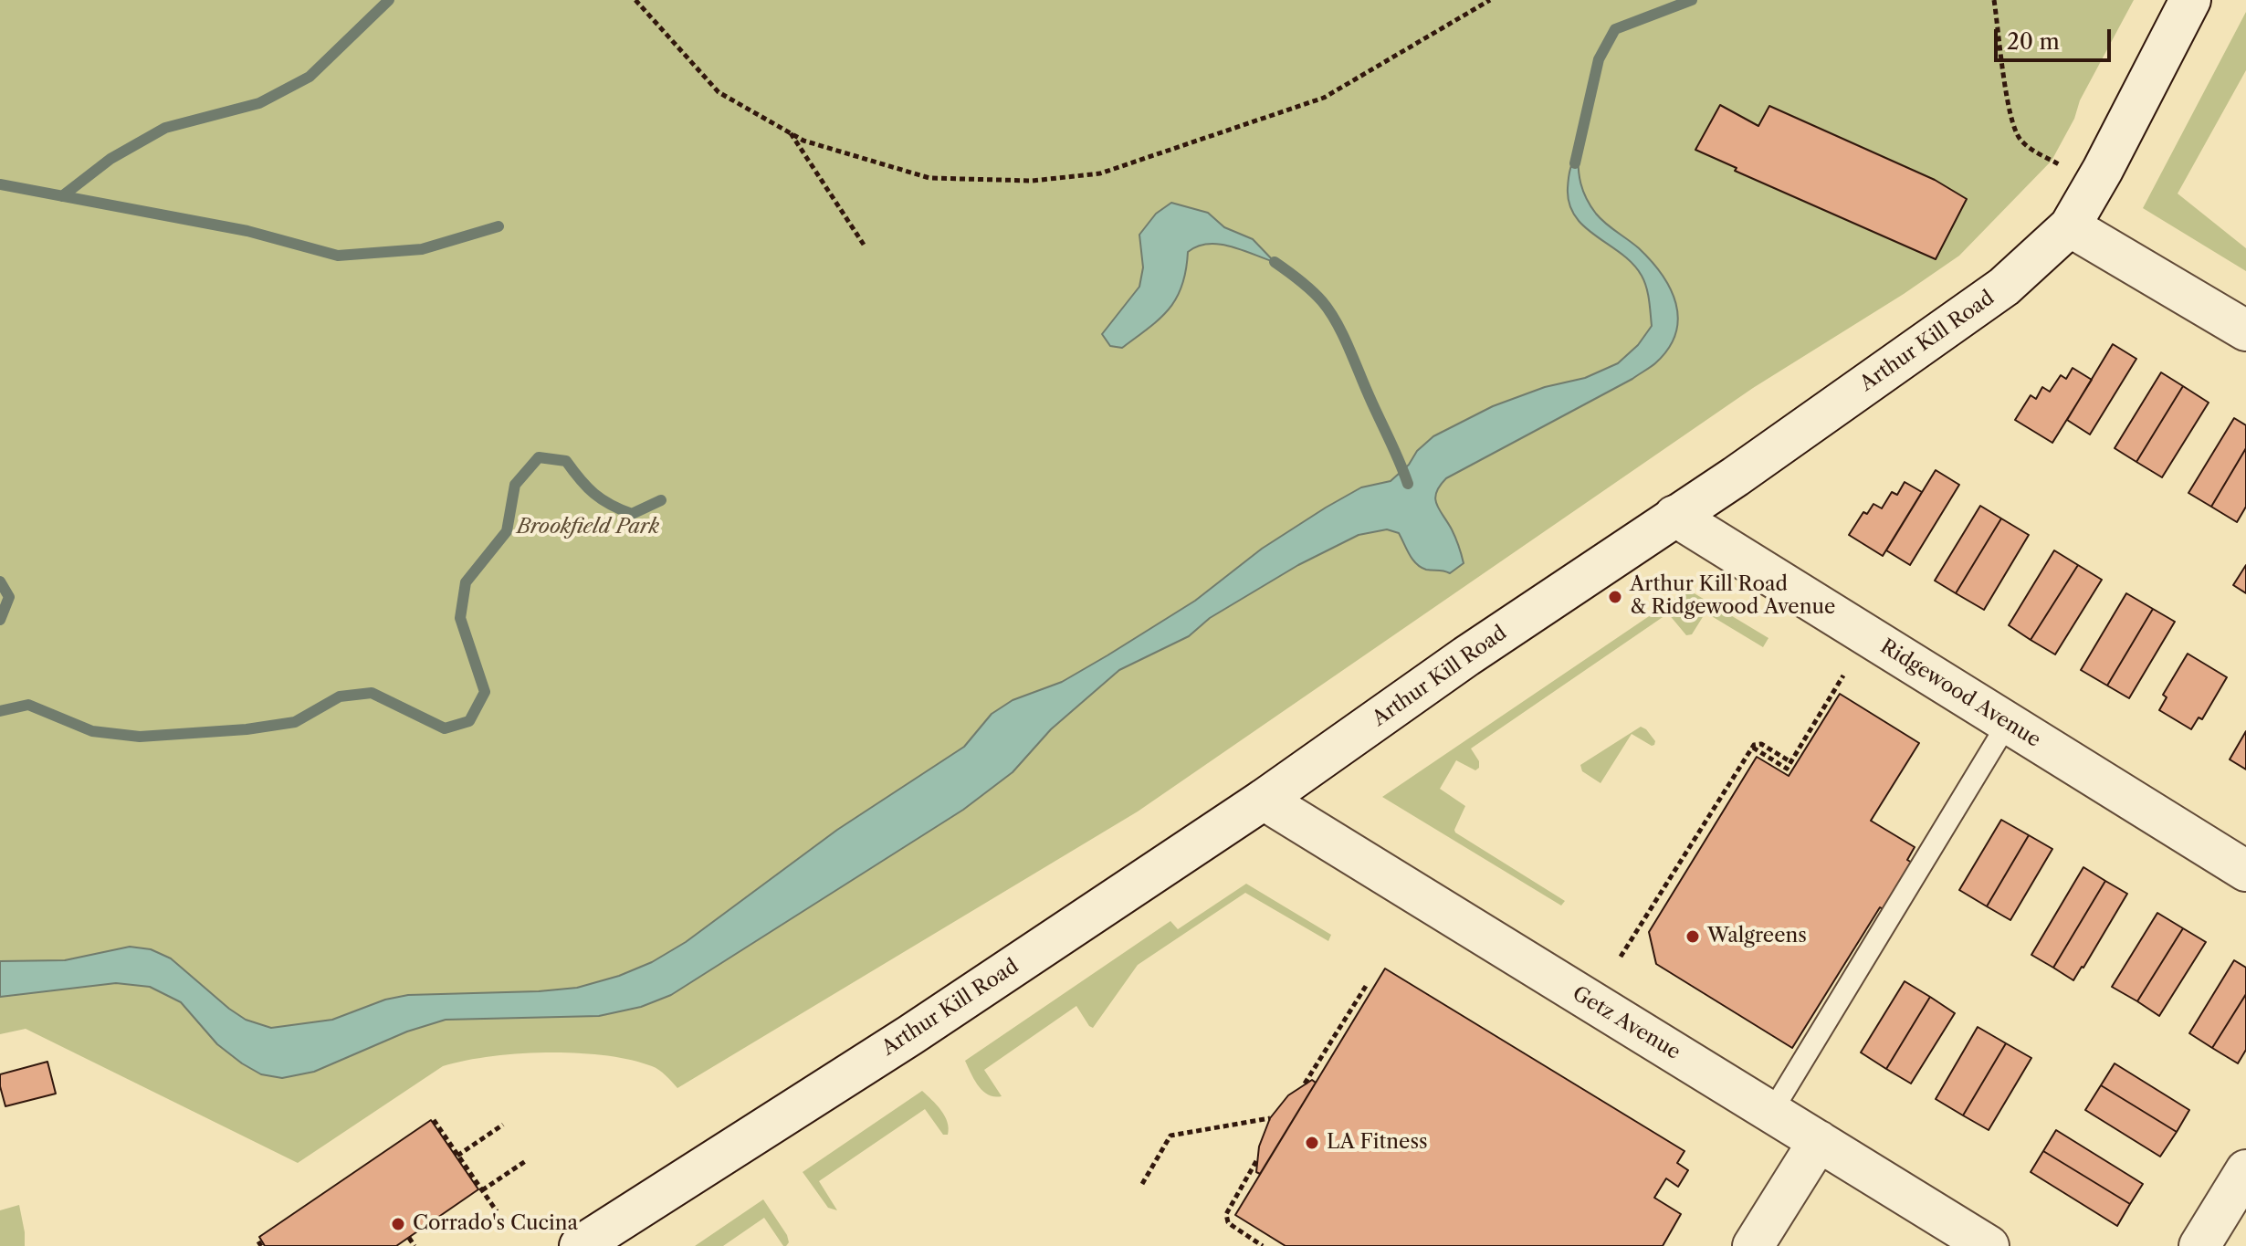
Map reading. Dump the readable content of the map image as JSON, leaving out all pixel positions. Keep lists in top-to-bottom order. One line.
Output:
{"streets":{"street":["Arthur Kill Road","Ridgewood Avenue","Getz Avenue"]},"crossings":[["Arthur Kill Road","Ridgewood Avenue"],["Arthur Kill Road","Getz Avenue"]],"parks":["Brookfield Park"],"places":["Arthur Kill Road & Ridgewood Avenue","Walgreens","LA Fitness","Corrado's Cucina"],"scale_bar":"20 m"}
